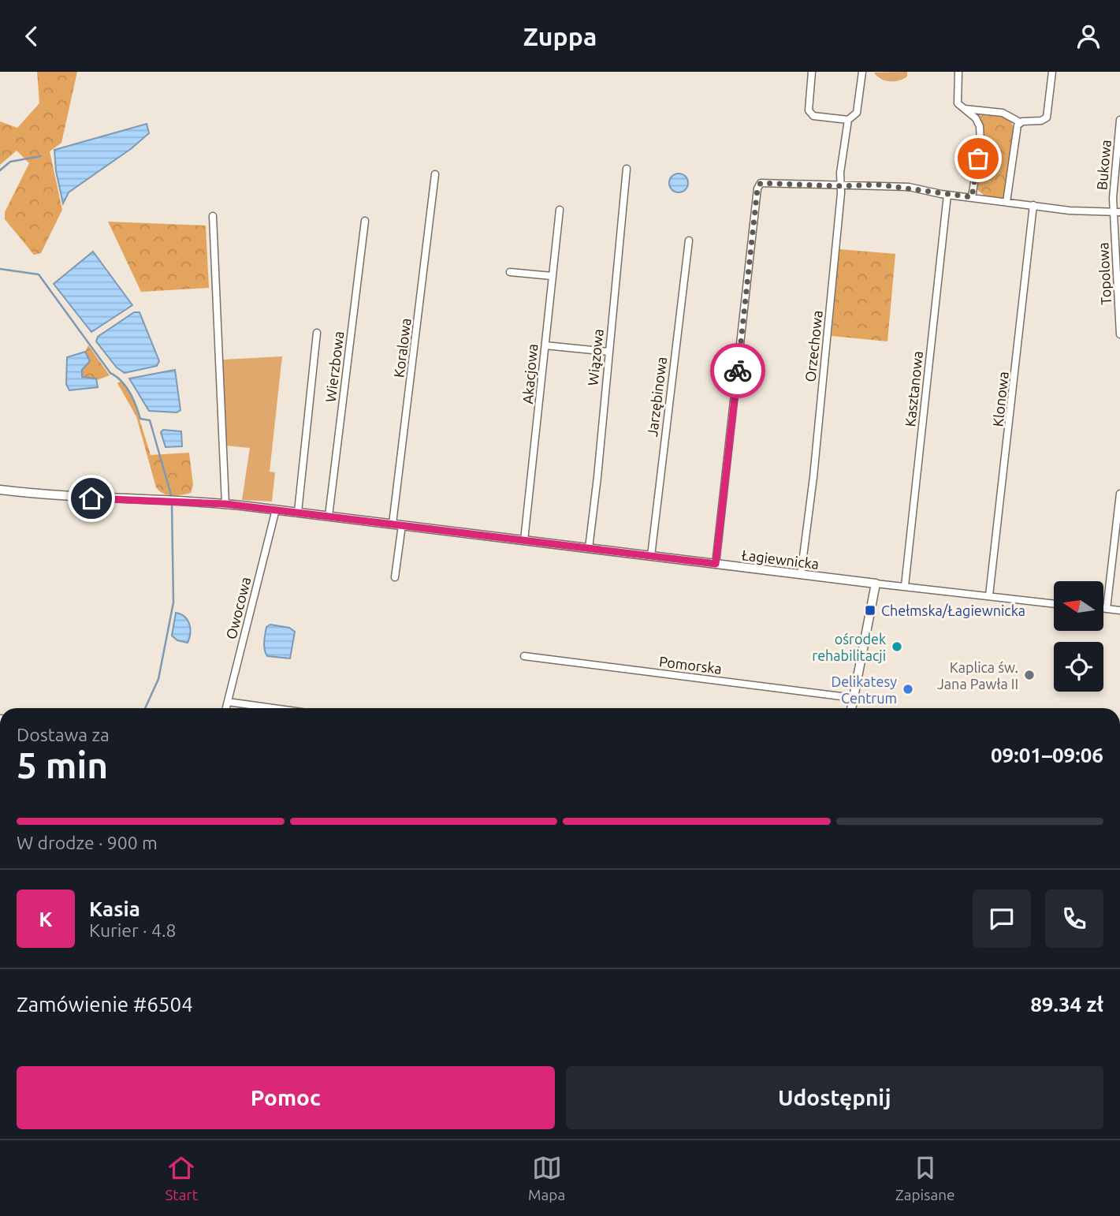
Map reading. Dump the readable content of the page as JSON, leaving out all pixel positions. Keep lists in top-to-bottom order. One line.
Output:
{"streets":{"street":["Bukowa","Topolowa","Orzechowa","Koralowa","Wiązowa","Wierzbowa","Akacjowa","Kasztanowa","Jarzębinowa","Klonowa","Łagiewnicka","Owocowa","Pomorska"]},"crossings":[["Bukowa","Topolowa"],["Orzechowa","Łagiewnicka"],["Koralowa","Łagiewnicka"],["Wiązowa","Łagiewnicka"],["Wierzbowa","Łagiewnicka"],["Akacjowa","Łagiewnicka"],["Kasztanowa","Łagiewnicka"],["Jarzębinowa","Łagiewnicka"],["Klonowa","Łagiewnicka"],["Łagiewnicka","Owocowa"]],"places":{"transit":["Chełmska/Łagiewnicka"],"other":["ośrodek rehabilitacji","Kaplica św. Jana Pawła II","Delikatesy Centrum"]},"north":"left","page":{"header":"Zuppa","heading":["5 min","Dostawa za","09:01–09:06"],"panel":["Kasia","Kurier · 4.8","Zamówienie #6504","89.34 zł"],"bar":"W drodze · 900 m","round":"K","buttons":["Pomoc","Udostępnij"],"tabs":["Start","Mapa","Zapisane"]}}
